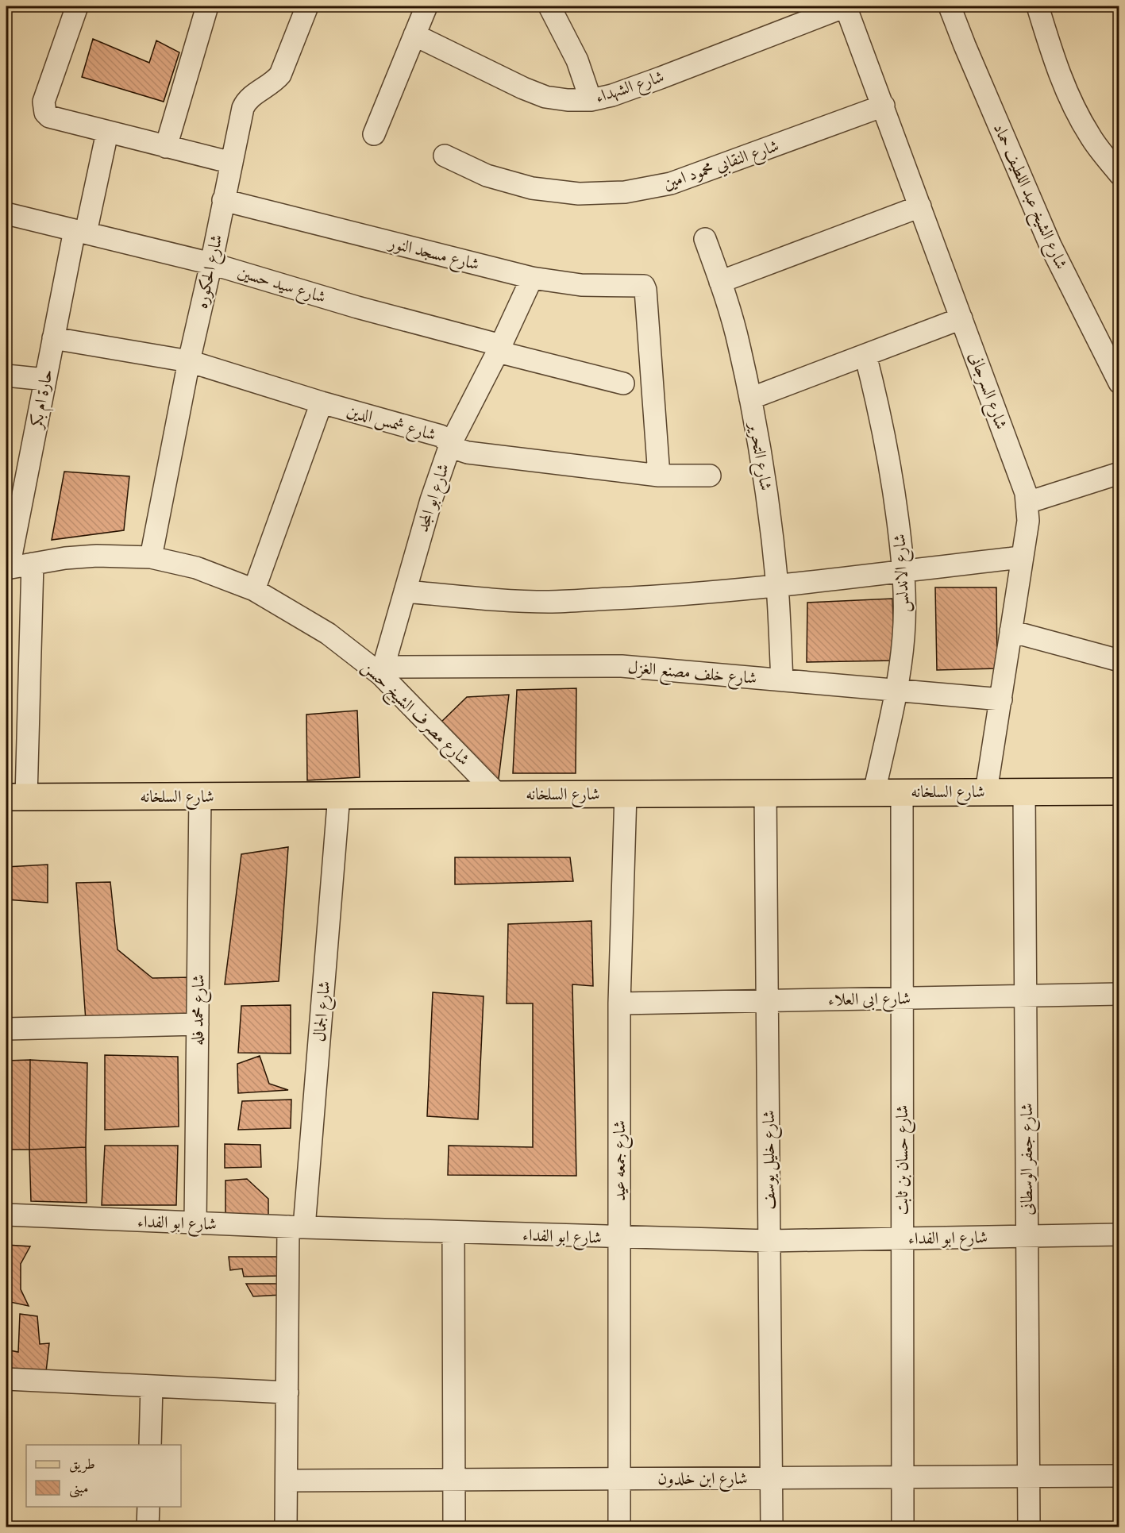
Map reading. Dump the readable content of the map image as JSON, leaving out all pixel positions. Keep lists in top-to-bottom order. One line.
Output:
{"streets":{"main road":["شارع السلخانه"],"street":["شارع الشهداء","شارع النقابي محمود امين","شارع الشيخ عبد اللطيف حماد","شارع مسجد النور","شارع الحكوره","شارع سيد حسين","شارع السرجانى","حارة ام بكر","شارع شمس الدين","شارع التحرير","شارع ابو المجد","شارع الاندلس","شارع خلف مصنع الغزل","شارع مصرف الشيخ حسن","شارع ابى العلاء","شارع محمد فله","شارع الجمال","شارع جعفر الوسطانى","شارع خليل يوسف","شارع حسان بن ثابت","شارع جمعه عيد","شارع ابو الفداء","شارع ابن خلدون"]},"crossings":[["شارع الشهداء","شارع السرجانى"],["شارع النقابي محمود امين","شارع السرجانى"],["شارع مسجد النور","شارع الحكوره"],["شارع مسجد النور","شارع شمس الدين"],["شارع مسجد النور","شارع ابو المجد"],["شارع الحكوره","شارع سيد حسين"],["شارع الحكوره","شارع شمس الدين"],["شارع الحكوره","شارع مصرف الشيخ حسن"],["شارع سيد حسين","حارة ام بكر"],["شارع سيد حسين","شارع ابو المجد"],["شارع السرجانى","شارع خلف مصنع الغزل"],["شارع السرجانى","شارع السلخانه"],["حارة ام بكر","شارع شمس الدين"],["حارة ام بكر","شارع مصرف الشيخ حسن"],["شارع شمس الدين","شارع ابو المجد"],["شارع التحرير","شارع خلف مصنع الغزل"],["شارع ابو المجد","شارع خلف مصنع الغزل"],["شارع ابو المجد","شارع مصرف الشيخ حسن"],["شارع الاندلس","شارع خلف مصنع الغزل"],["شارع الاندلس","شارع السلخانه"],["شارع خلف مصنع الغزل","شارع مصرف الشيخ حسن"],["شارع مصرف الشيخ حسن","شارع السلخانه"],["شارع السلخانه","شارع محمد فله"],["شارع السلخانه","شارع الجمال"],["شارع السلخانه","شارع جعفر الوسطانى"],["شارع السلخانه","شارع خليل يوسف"],["شارع السلخانه","شارع حسان بن ثابت"],["شارع السلخانه","شارع جمعه عيد"],["شارع ابى العلاء","شارع جعفر الوسطانى"],["شارع ابى العلاء","شارع خليل يوسف"],["شارع ابى العلاء","شارع حسان بن ثابت"],["شارع ابى العلاء","شارع جمعه عيد"],["شارع محمد فله","شارع ابو الفداء"],["شارع الجمال","شارع ابو الفداء"],["شارع الجمال","شارع ابن خلدون"],["شارع جعفر الوسطانى","شارع ابو الفداء"],["شارع جعفر الوسطانى","شارع ابن خلدون"],["شارع خليل يوسف","شارع ابو الفداء"],["شارع خليل يوسف","شارع ابن خلدون"],["شارع حسان بن ثابت","شارع ابو الفداء"],["شارع حسان بن ثابت","شارع ابن خلدون"],["شارع جمعه عيد","شارع ابو الفداء"],["شارع جمعه عيد","شارع ابن خلدون"]],"legend":["طريق","مبنى"]}
